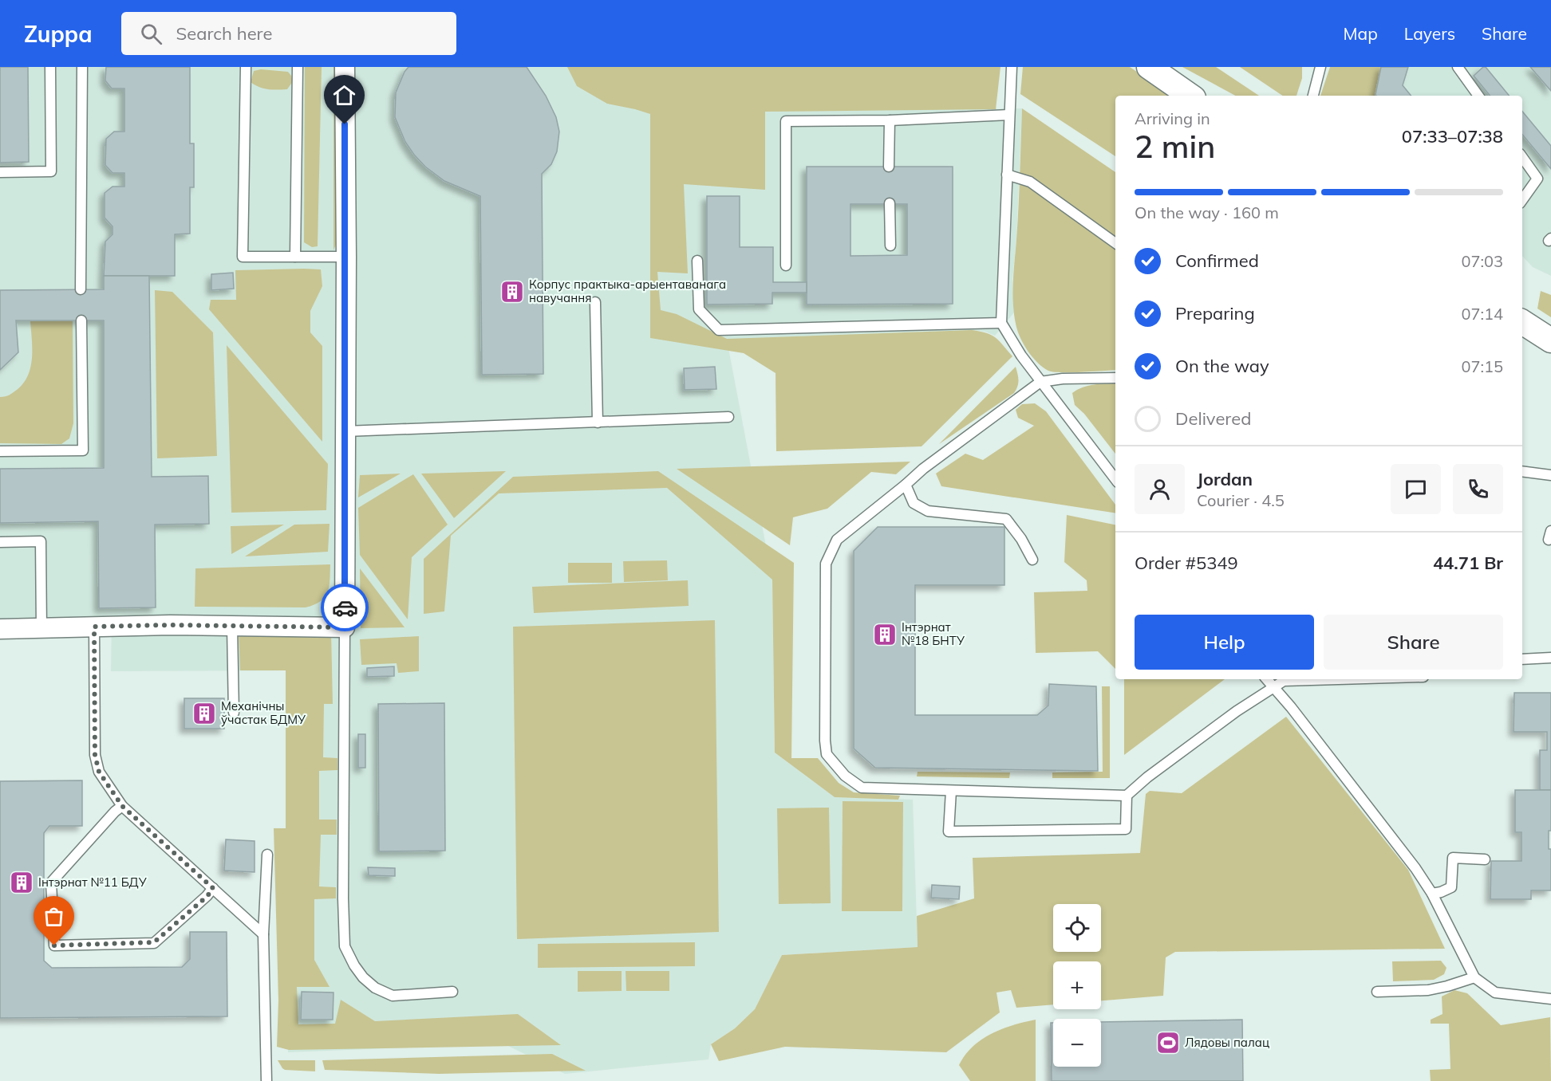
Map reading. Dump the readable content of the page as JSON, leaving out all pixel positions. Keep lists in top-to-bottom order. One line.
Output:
{"places":{"building":["Корпус практыка-арыентаванага навучання","Інтэрнат №18 БНТУ","Механічны ўчастак БДМУ","Інтэрнат №11 БДУ"],"sports":["Лядовы палац"]},"page":{"header":"Zuppa","search":"Search here","nav":["Map","Layers","Share"],"heading":["2 min","Arriving in","07:33–07:38"],"panel":["Jordan","Courier · 4.5","Order #5349","44.71 Br"],"bar":"On the way · 160 m","list":[["Confirmed","07:03"],["Preparing","07:14"],["On the way","07:15"],"Delivered"],"buttons":["Help","Share"],"map_buttons":["+","−"]}}
